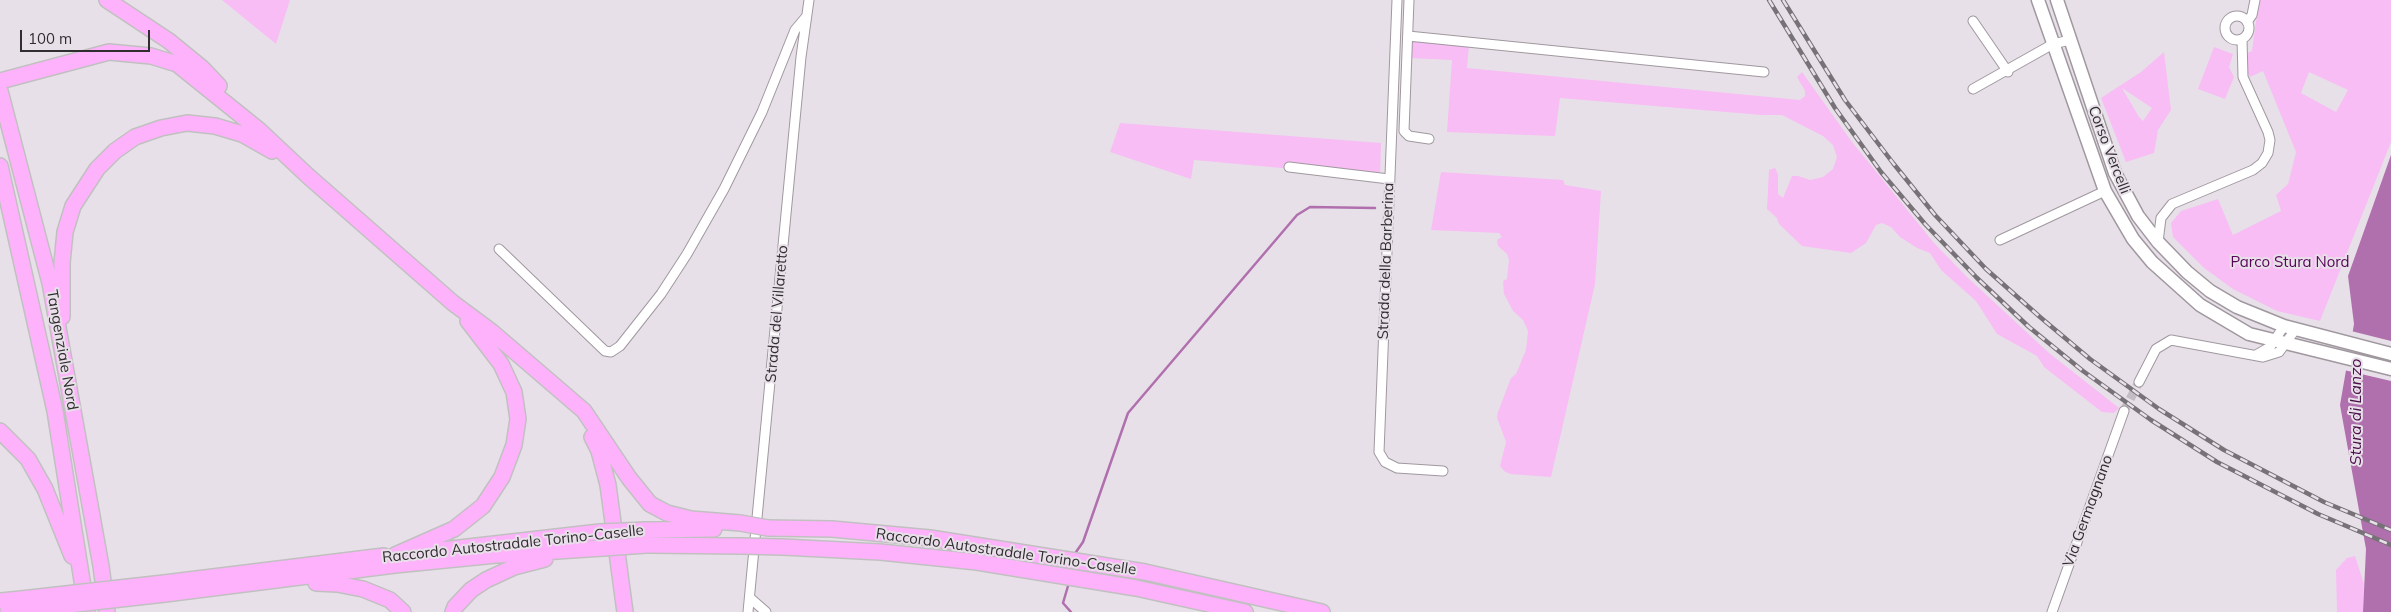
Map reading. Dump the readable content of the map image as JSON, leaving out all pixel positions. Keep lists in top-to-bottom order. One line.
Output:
{"streets":{"highway":["Tangenziale Nord","Raccordo Autostradale Torino-Caselle"],"main road":["Corso Vercelli"],"street":["Strada della Barberina","Strada del Villaretto","Via Germagnano"]},"water":["Stura di Lanzo"],"parks":["Parco Stura Nord"],"scale_bar":"100 m"}
